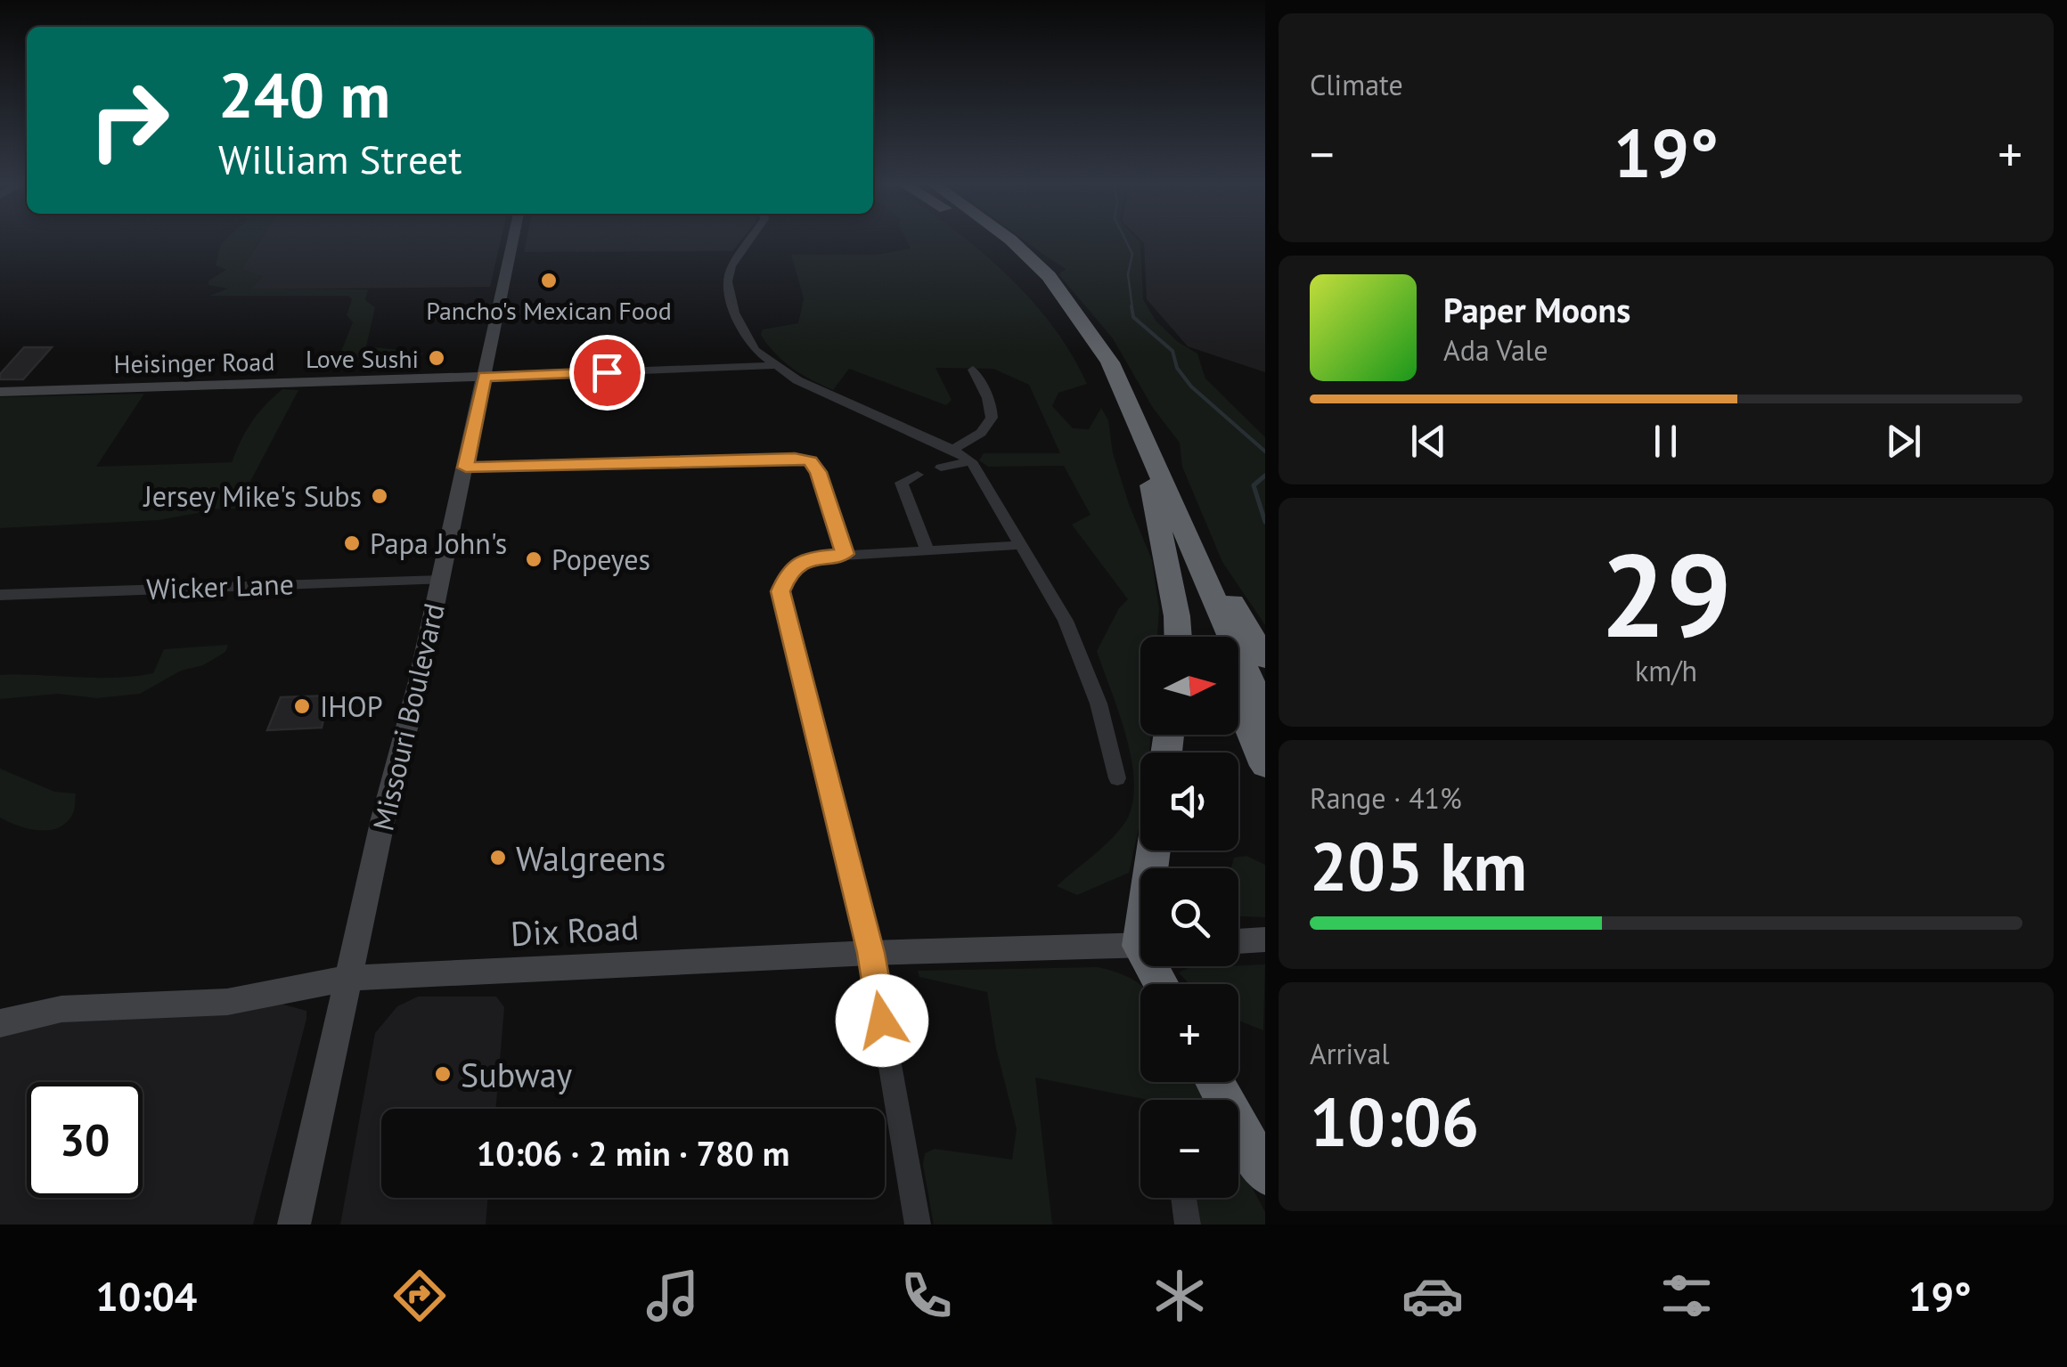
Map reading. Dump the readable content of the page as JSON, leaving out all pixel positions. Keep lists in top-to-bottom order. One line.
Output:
{"streets":{"main road":["Heisinger Road","Missouri Boulevard","Dix Road"],"street":["Wicker Lane"]},"crossings":[["Heisinger Road","Missouri Boulevard"],["Wicker Lane","Missouri Boulevard"],["Missouri Boulevard","Dix Road"]],"places":["Pancho's Mexican Food","Love Sushi","Jersey Mike's Subs","Papa John's","Popeyes","IHOP","Walgreens","Subway"],"north":"right","page":{"tile":["Climate",["29","km/h"],["Range · 41%","205 km"],["Arrival","10:06"]],"turn":["240 m","William Street"],"heat":["−","19°","+"],"song":["Paper Moons","Ada Vale"],"map_buttons":["+","−"],"limit":"30","trip":"10:06 · 2 min · 780 m","tabs":["10:04","19°"]}}
